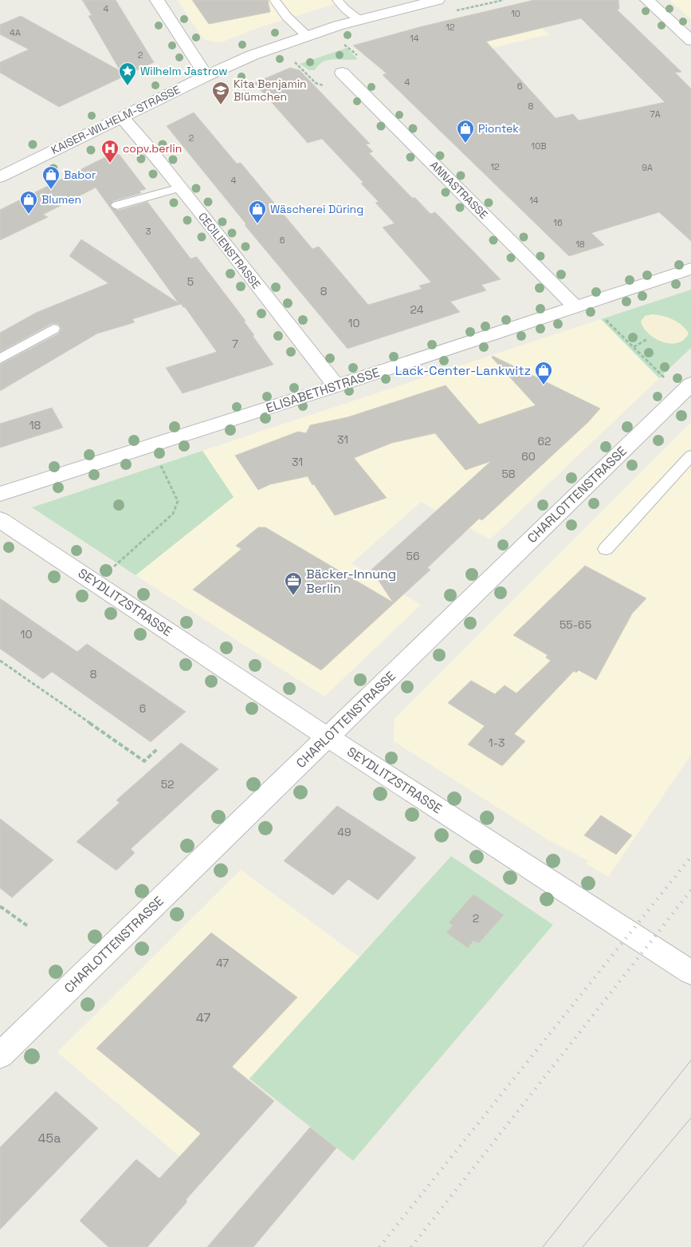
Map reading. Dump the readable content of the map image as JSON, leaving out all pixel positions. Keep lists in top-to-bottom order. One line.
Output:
{"streets":{"street":["KAISER-WILHELM-STRASSE","ANNASTRASSE","CECILIENSTRASSE","ELISABETHSTRASSE","CHARLOTTENSTRASSE","SEYDLITZSTRASSE"]},"crossings":[["KAISER-WILHELM-STRASSE","CECILIENSTRASSE"],["ANNASTRASSE","ELISABETHSTRASSE"],["CECILIENSTRASSE","ELISABETHSTRASSE"],["CHARLOTTENSTRASSE","SEYDLITZSTRASSE"]],"places":{"place":["Wilhelm Jastrow"],"school or university":["Kita Benjamin Blümchen"],"shop":["Piontek","Babor","Blumen","Wäscherei Düring","Lack-Center-Lankwitz"],"hospital":["copv.berlin"],"office":["Bäcker-Innung Berlin"]},"house_numbers":["4","10","12","4A","14","2","4","6","8","7A","2","10B","12","9A","4","14","16","3","6","18","5","8","24","10","7","18","31","62","60","31","58","56","55-65","10","8","6","1-3","52","49","2","47","47","45a"]}
